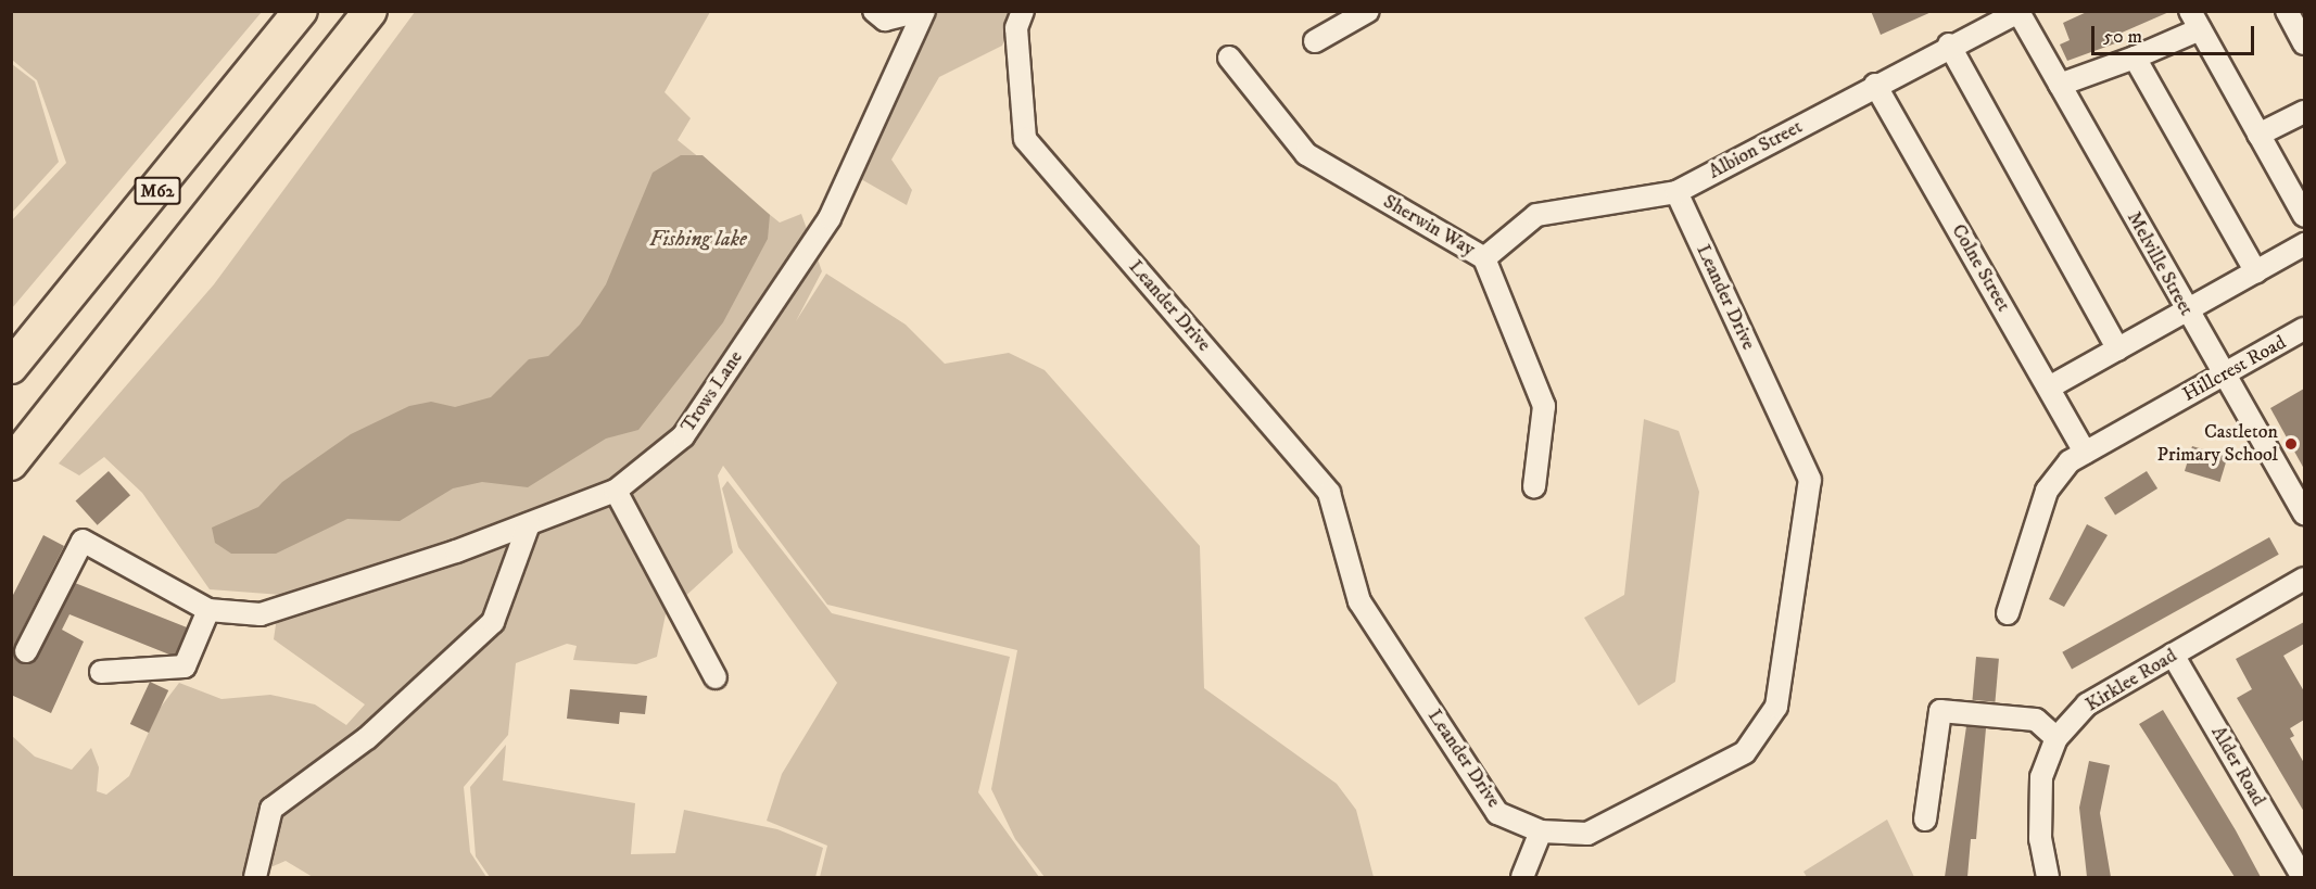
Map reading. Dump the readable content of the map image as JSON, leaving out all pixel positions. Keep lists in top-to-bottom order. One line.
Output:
{"streets":{"highway":["M62"],"street":["Albion Street","Sherwin Way","Melville Street","Colne Street","Leander Drive","Hillcrest Road","Trows Lane","Kirklee Road","Alder Road"]},"crossings":[["Albion Street","Sherwin Way"],["Albion Street","Melville Street"],["Albion Street","Colne Street"],["Albion Street","Leander Drive"],["Melville Street","Hillcrest Road"],["Colne Street","Hillcrest Road"],["Kirklee Road","Alder Road"]],"water":["Fishing lake"],"places":["Castleton Primary School"],"scale_bar":"50 m"}
